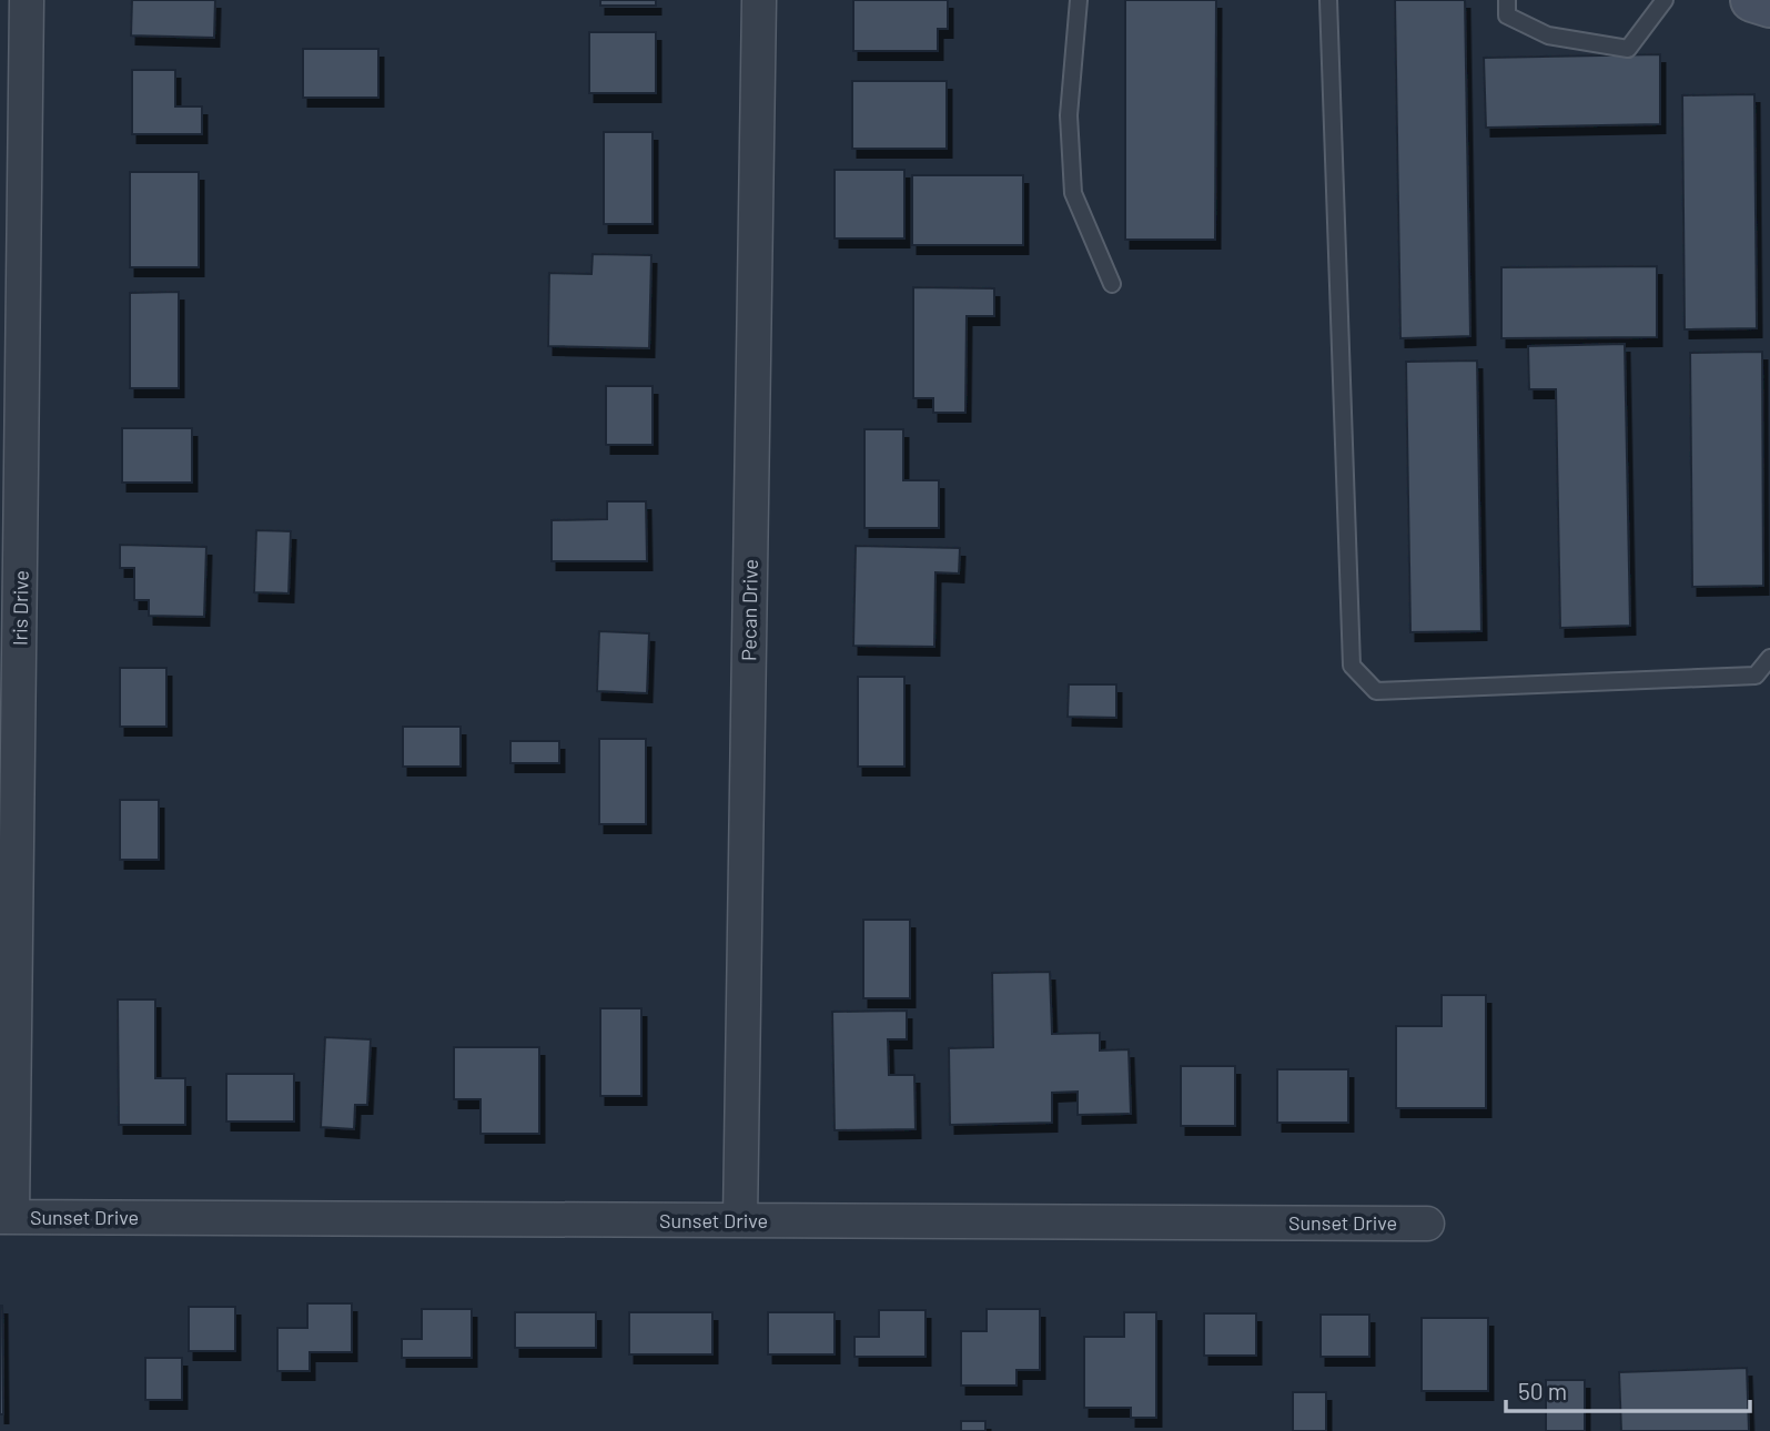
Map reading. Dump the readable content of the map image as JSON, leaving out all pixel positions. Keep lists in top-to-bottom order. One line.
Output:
{"streets":{"street":["Iris Drive","Pecan Drive","Sunset Drive"]},"crossings":[["Iris Drive","Sunset Drive"],["Pecan Drive","Sunset Drive"]],"scale_bar":"50 m"}
